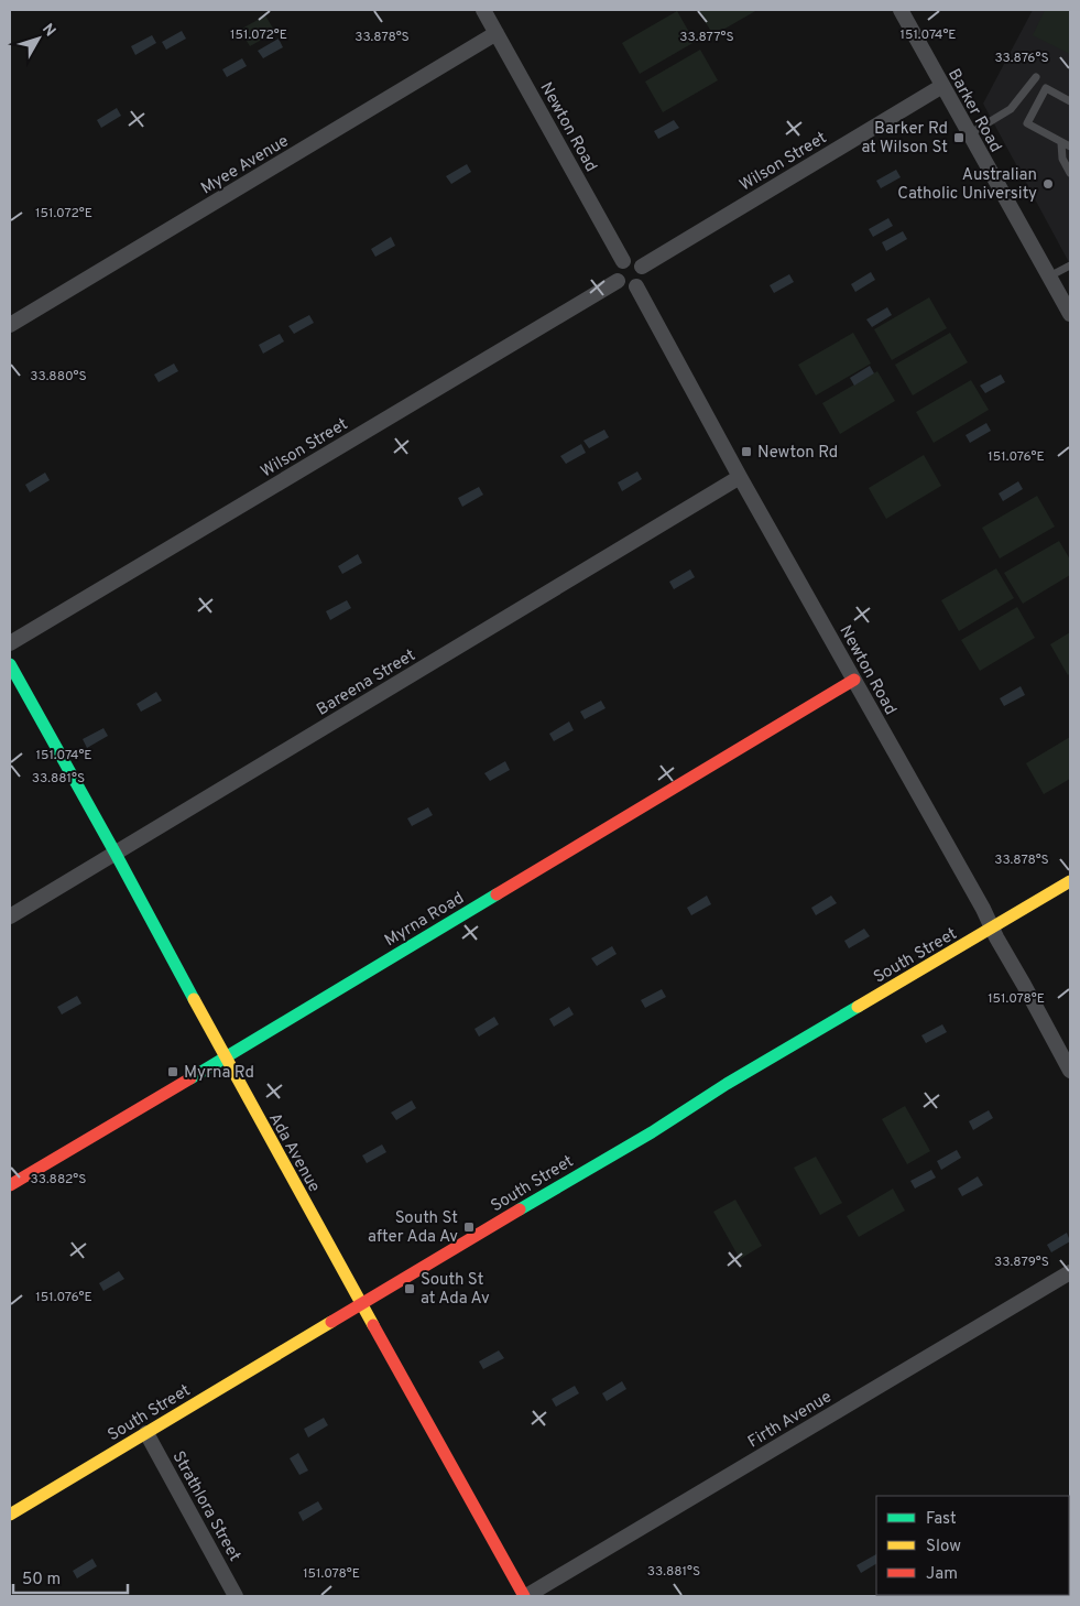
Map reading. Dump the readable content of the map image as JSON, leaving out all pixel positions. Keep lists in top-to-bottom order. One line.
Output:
{"streets":{"street":["Barker Road","Newton Road","Wilson Street","Myee Avenue","Bareena Street","Myrna Road","South Street","Ada Avenue","Firth Avenue","Strathlora Street"]},"crossings":[["Barker Road","Wilson Street"],["Newton Road","Wilson Street"],["Newton Road","Myee Avenue"],["Newton Road","Bareena Street"],["Newton Road","Myrna Road"],["Newton Road","South Street"],["Bareena Street","Ada Avenue"],["Myrna Road","Ada Avenue"],["South Street","Ada Avenue"],["South Street","Strathlora Street"],["Ada Avenue","Firth Avenue"]],"places":{"transit":["Barker Rd at Wilson St","Newton Rd","Myrna Rd","South St after Ada Av","South St at Ada Av"],"other":["Australian Catholic University"]},"legend":["Fast","Slow","Jam"],"scale_bar":"50 m","north":"top right","coordinates":["151.072°E","151.074°E","33.878°S","33.877°S","33.876°S","33.880°S","151.076°E","33.881°S","151.078°E","33.882°S","33.879°S"]}
